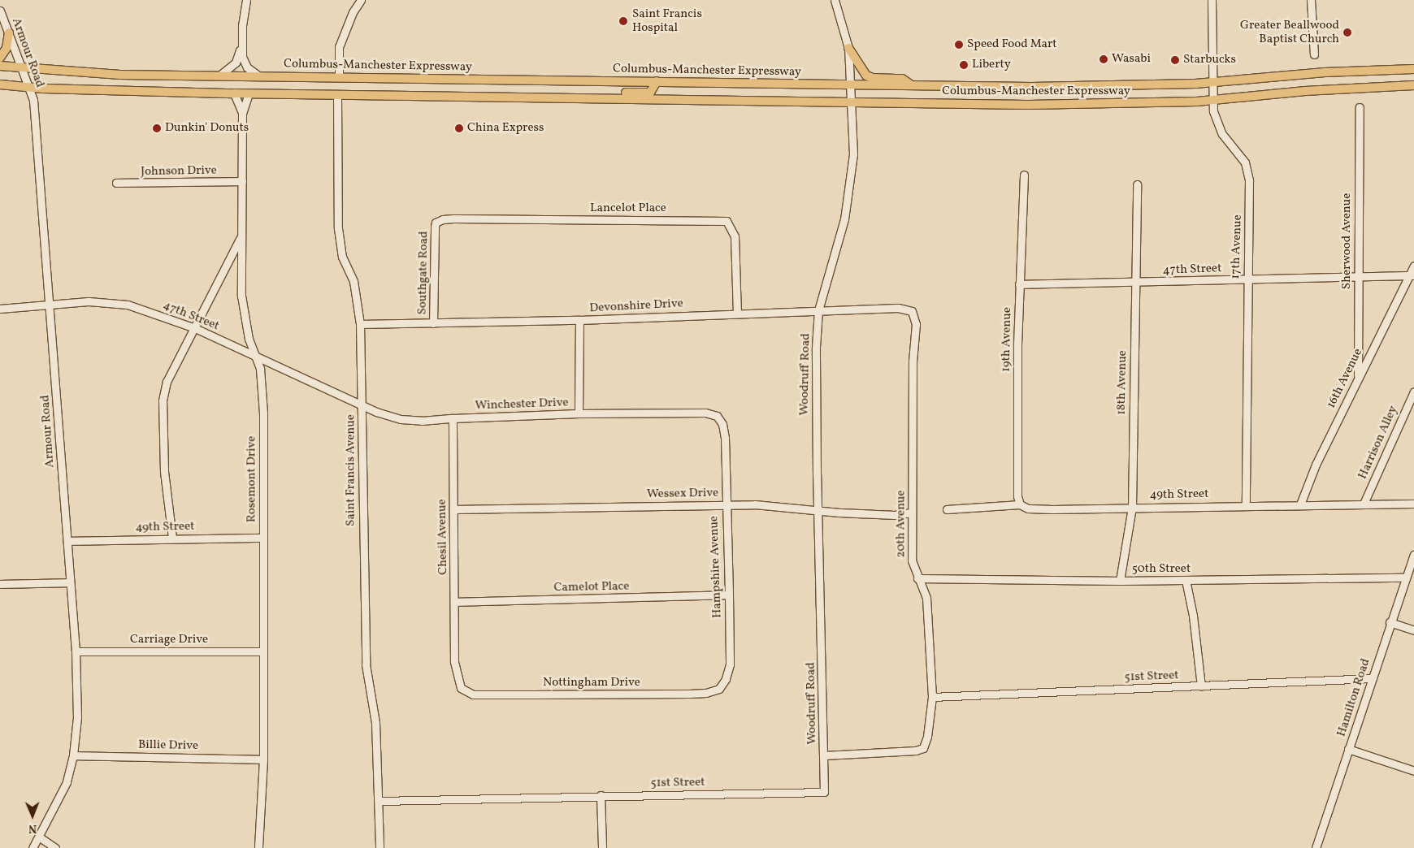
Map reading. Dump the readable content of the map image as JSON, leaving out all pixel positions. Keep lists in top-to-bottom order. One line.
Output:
{"streets":{"main road":["Columbus-Manchester Expressway"],"street":["Armour Road","Johnson Drive","Lancelot Place","Sherwood Avenue","17th Avenue","47th Street","Southgate Road","Devonshire Drive","19th Avenue","Woodruff Road","16th Avenue","18th Avenue","Winchester Drive","Harrison Alley","Saint Francis Avenue","Rosemont Drive","Wessex Drive","49th Street","20th Avenue","Chesil Avenue","Hampshire Avenue","50th Street","Camelot Place","Carriage Drive","51st Street","Nottingham Drive","Hamilton Road","Billie Drive"]},"crossings":[["Armour Road","Columbus-Manchester Expressway"],["Armour Road","47th Street"],["Armour Road","49th Street"],["Armour Road","Carriage Drive"],["Armour Road","Billie Drive"],["Columbus-Manchester Expressway","17th Avenue"],["Columbus-Manchester Expressway","Woodruff Road"],["Columbus-Manchester Expressway","Saint Francis Avenue"],["Columbus-Manchester Expressway","Rosemont Drive"],["Johnson Drive","Rosemont Drive"],["Lancelot Place","Southgate Road"],["Lancelot Place","Devonshire Drive"],["Sherwood Avenue","47th Street"],["Sherwood Avenue","16th Avenue"],["17th Avenue","47th Street"],["17th Avenue","49th Street"],["47th Street","19th Avenue"],["47th Street","16th Avenue"],["47th Street","18th Avenue"],["47th Street","Winchester Drive"],["47th Street","Saint Francis Avenue"],["47th Street","Rosemont Drive"],["Southgate Road","Devonshire Drive"],["Devonshire Drive","Woodruff Road"],["Devonshire Drive","Saint Francis Avenue"],["Devonshire Drive","20th Avenue"],["19th Avenue","49th Street"],["Woodruff Road","Wessex Drive"],["Woodruff Road","20th Avenue"],["Woodruff Road","51st Street"],["16th Avenue","49th Street"],["18th Avenue","49th Street"],["18th Avenue","50th Street"],["Winchester Drive","Saint Francis Avenue"],["Winchester Drive","Chesil Avenue"],["Winchester Drive","Hampshire Avenue"],["Harrison Alley","49th Street"],["Saint Francis Avenue","51st Street"],["Rosemont Drive","49th Street"],["Rosemont Drive","Carriage Drive"],["Rosemont Drive","Billie Drive"],["Wessex Drive","20th Avenue"],["Wessex Drive","Chesil Avenue"],["Wessex Drive","Hampshire Avenue"],["20th Avenue","50th Street"],["20th Avenue","51st Street"],["Chesil Avenue","Camelot Place"],["Chesil Avenue","Nottingham Drive"],["Hampshire Avenue","Camelot Place"],["Hampshire Avenue","Nottingham Drive"],["50th Street","Hamilton Road"],["51st Street","Hamilton Road"]],"places":["Saint Francis Hospital","Greater Beallwood Baptist Church","Speed Food Mart","Wasabi","Starbucks","Liberty","Dunkin' Donuts","China Express"],"north":"bottom"}
